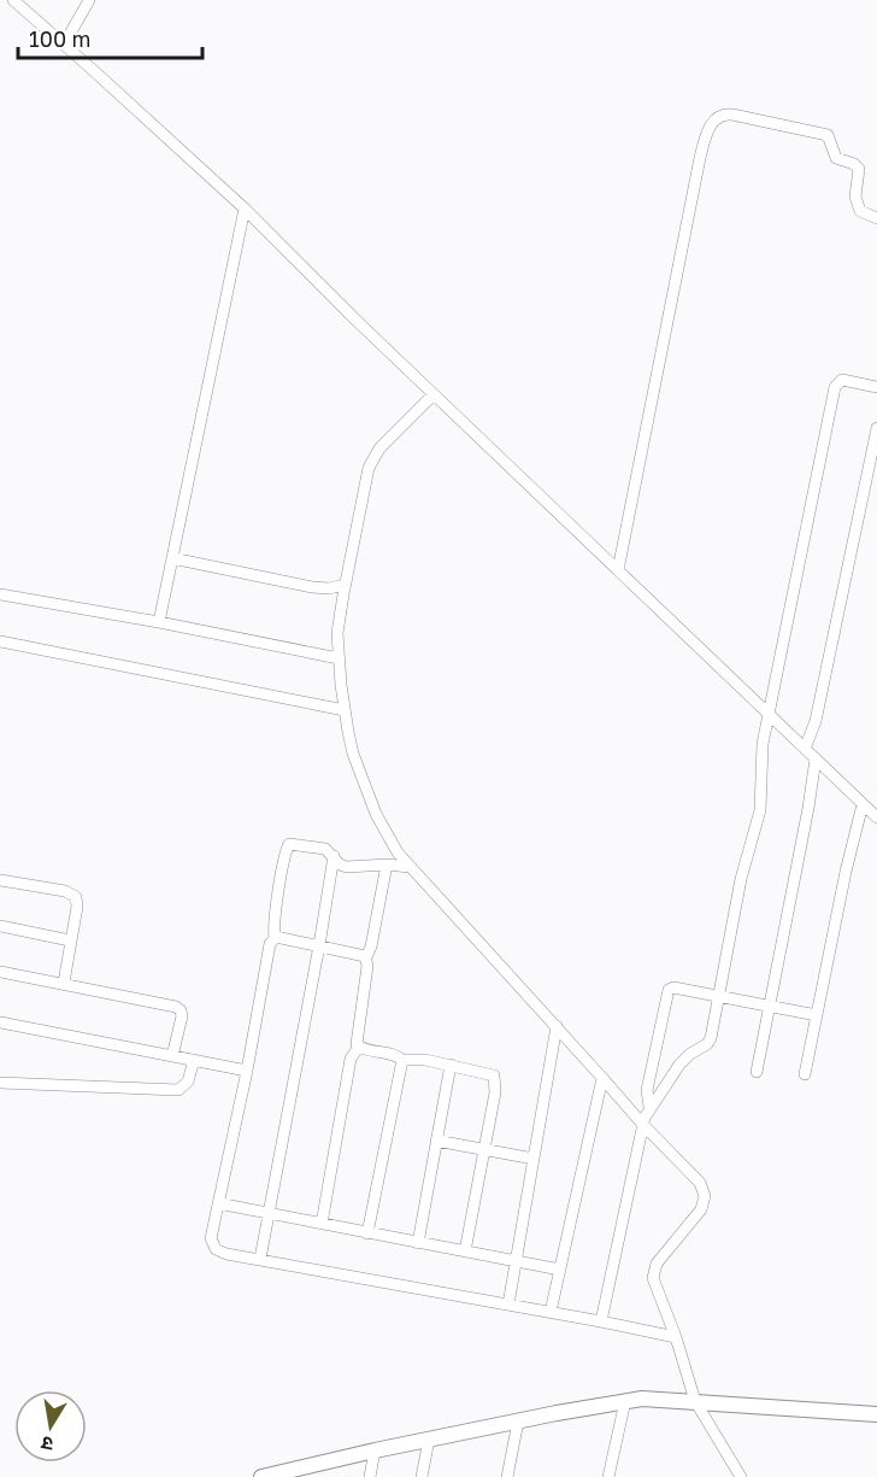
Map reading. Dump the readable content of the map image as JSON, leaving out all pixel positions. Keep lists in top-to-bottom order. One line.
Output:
{"scale_bar":"100 m","north":"bottom"}
